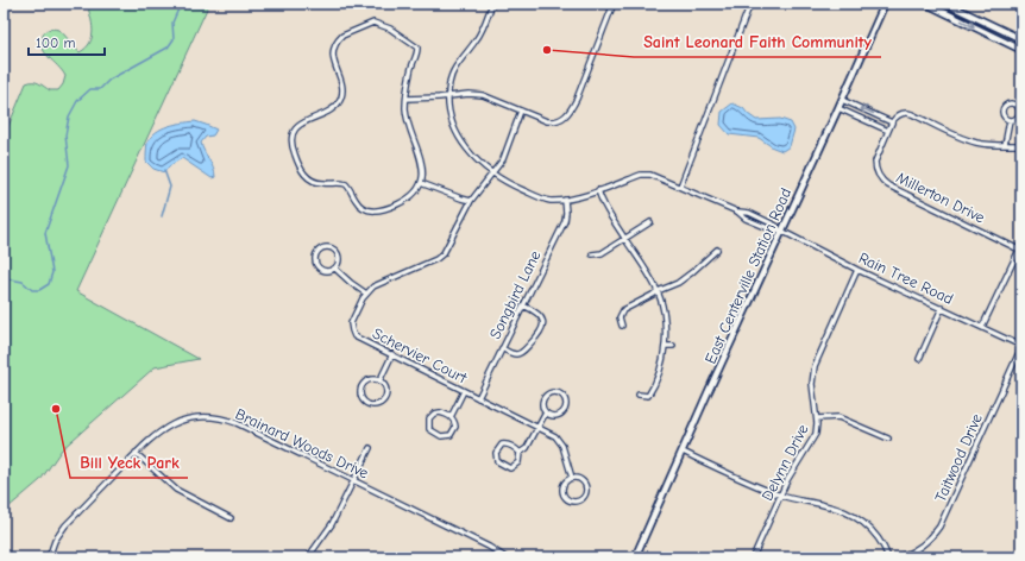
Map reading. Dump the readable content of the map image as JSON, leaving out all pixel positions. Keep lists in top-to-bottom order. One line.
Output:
{"streets":{"street":["Millerton Drive","East Centerville Station Road","Rain Tree Road","Songbird Lane","Schervier Court","Brainard Woods Drive","Taitwood Drive","Delynn Drive"]},"crossings":[["East Centerville Station Road","Rain Tree Road"],["Rain Tree Road","Songbird Lane"],["Rain Tree Road","Schervier Court"],["Rain Tree Road","Taitwood Drive"],["Rain Tree Road","Delynn Drive"],["Songbird Lane","Schervier Court"]],"places":["Saint Leonard Faith Community","Bill Yeck Park"],"scale_bar":"100 m"}
